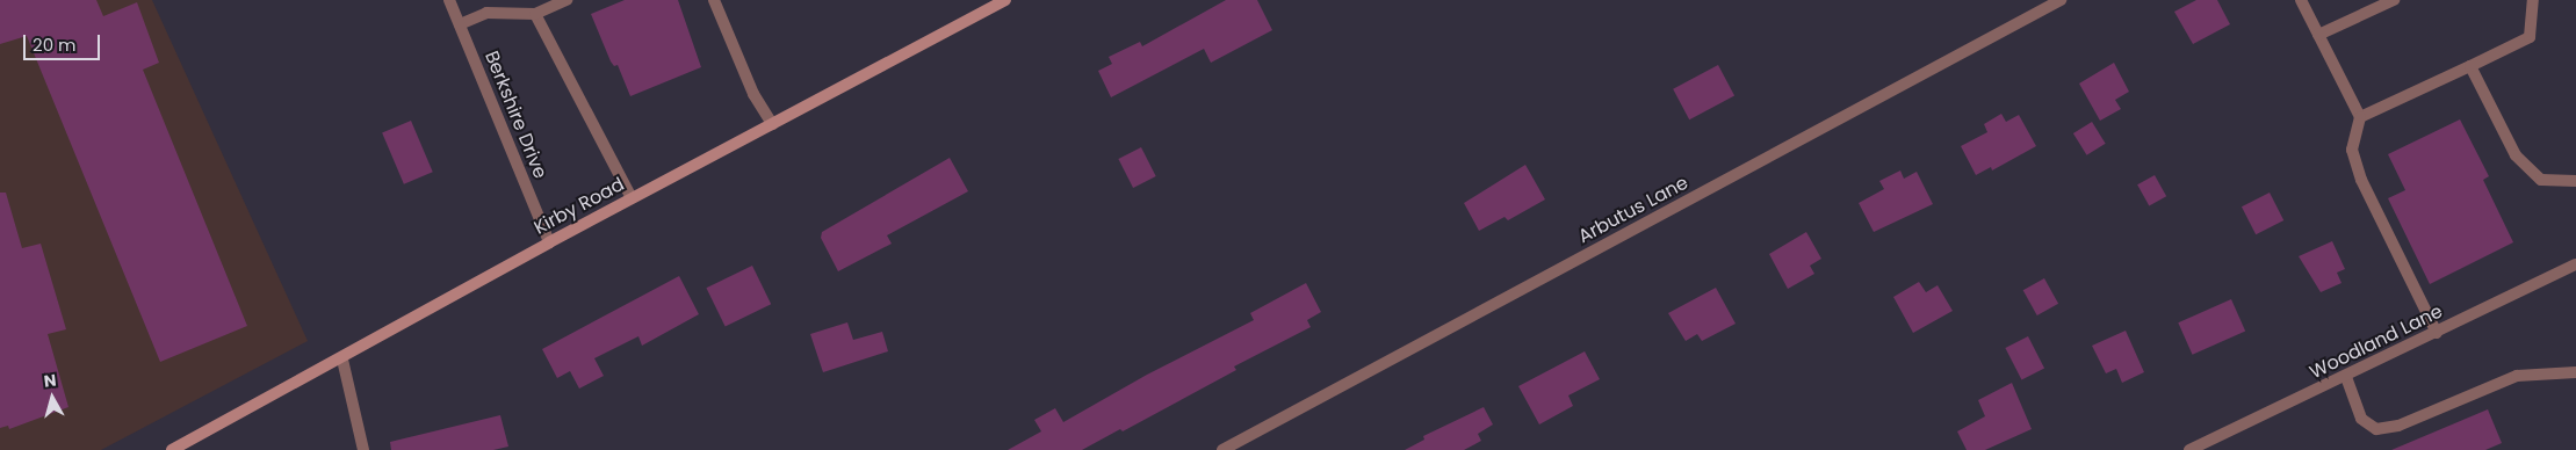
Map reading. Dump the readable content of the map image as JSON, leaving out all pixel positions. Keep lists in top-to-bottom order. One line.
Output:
{"streets":{"main road":["Kirby Road"],"street":["Berkshire Drive","Arbutus Lane","Woodland Lane"]},"crossings":[["Berkshire Drive","Kirby Road"]],"scale_bar":"20 m","north":"top"}
